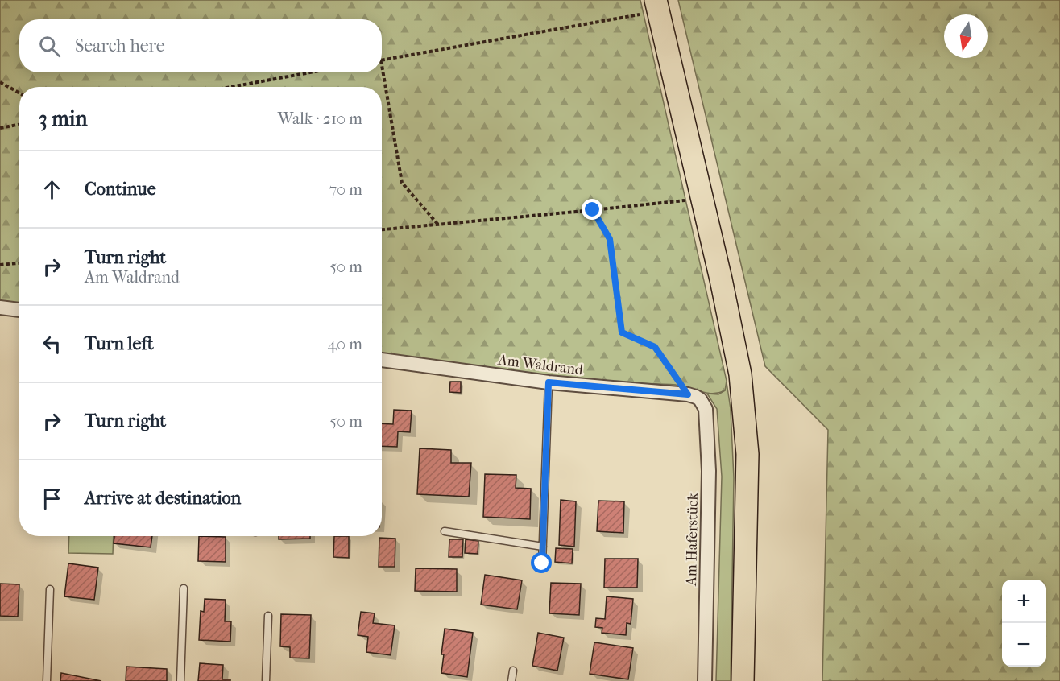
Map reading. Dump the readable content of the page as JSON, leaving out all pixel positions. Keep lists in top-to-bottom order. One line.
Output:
{"streets":{"street":["Am Waldrand","Am Haferstück"]},"crossings":[["Am Waldrand","Am Haferstück"]],"north":"bottom","page":{"search":"Search here","heading":["3 min","Walk · 210 m"],"list":[["Continue","70 m"],["Turn right","Am Waldrand","50 m"],["Turn left","40 m"],["Turn right","50 m"],"Arrive at destination"],"map_buttons":["+","−"]}}
